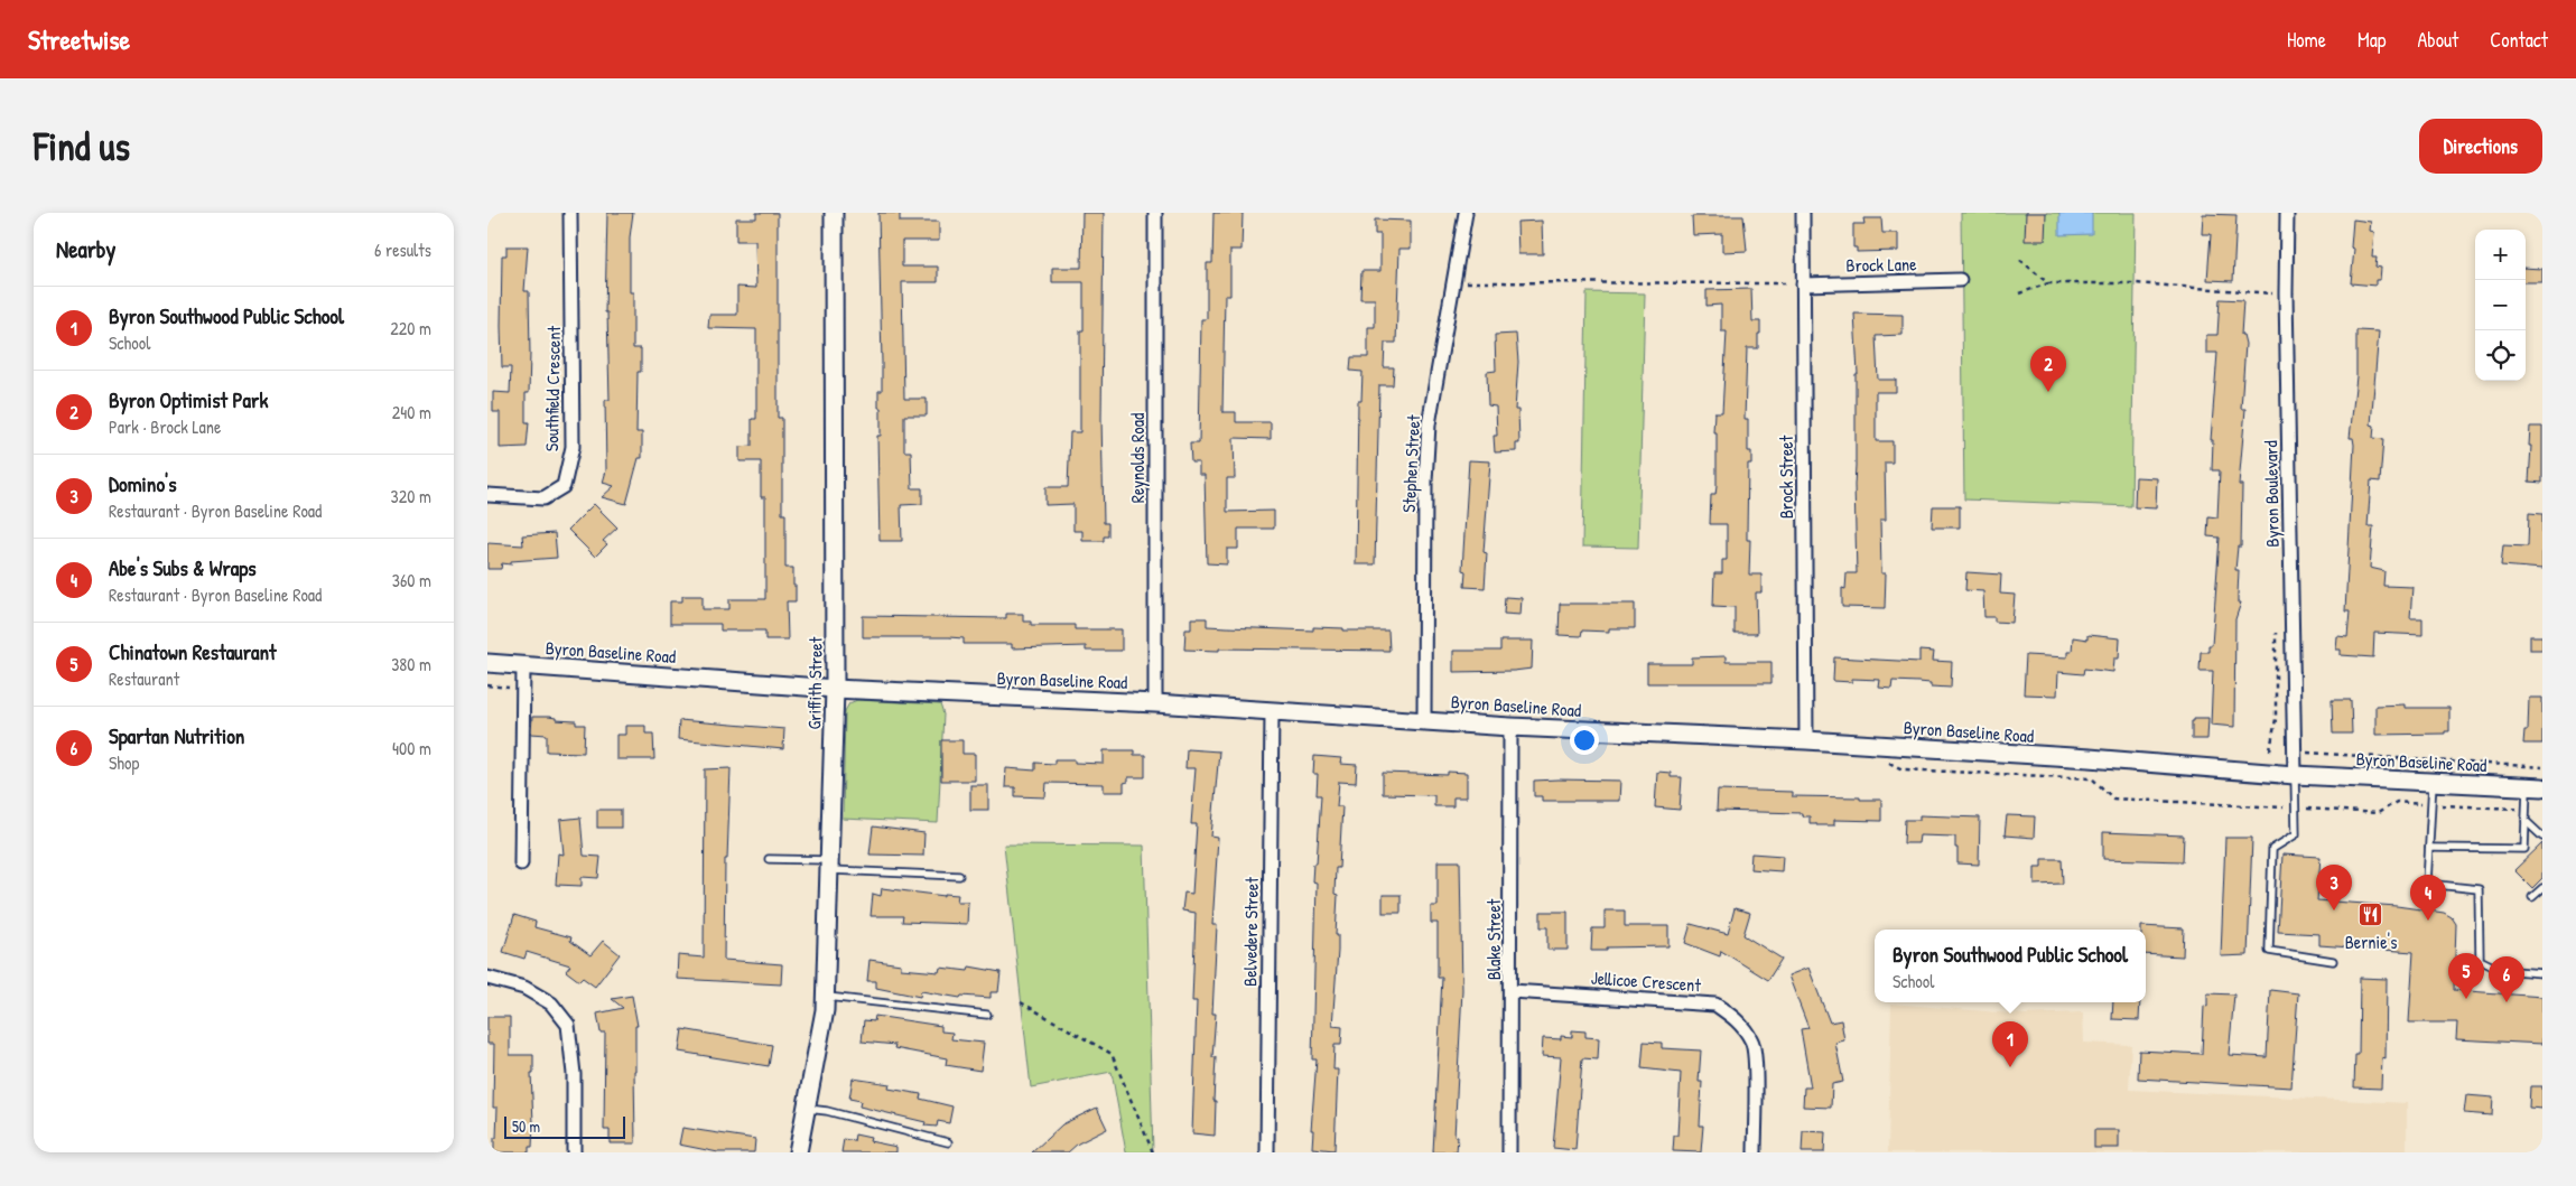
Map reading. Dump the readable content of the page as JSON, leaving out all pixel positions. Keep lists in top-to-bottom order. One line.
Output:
{"streets":{"main road":["Byron Baseline Road","Griffith Street"],"street":["Brock Lane","Southfield Crescent","Reynolds Road","Stephen Street","Brock Street","Byron Boulevard","Belvedere Street","Blake Street","Jellicoe Crescent"]},"crossings":[["Brock Lane","Brock Street"],["Reynolds Road","Byron Baseline Road"],["Stephen Street","Byron Baseline Road"],["Brock Street","Byron Baseline Road"],["Byron Boulevard","Byron Baseline Road"],["Byron Baseline Road","Griffith Street"],["Byron Baseline Road","Belvedere Street"],["Byron Baseline Road","Blake Street"],["Blake Street","Jellicoe Crescent"]],"places":{"restaurant":["Bernie's"]},"scale_bar":"50 m","page":{"header":"Streetwise","nav":["Home","Map","About","Contact"],"buttons":"Directions","title":"Find us","heading":["Nearby","6 results"],"map_buttons":["+","−"],"list":[{"mark":"1","name":"Byron Southwood Public School","note":"School","value":"220 m"},{"mark":"2","name":"Byron Optimist Park","note":"Park · Brock Lane","value":"240 m"},{"mark":"3","name":"Domino's","note":"Restaurant · Byron Baseline Road","value":"320 m"},{"mark":"4","name":"Abe's Subs & Wraps","note":"Restaurant · Byron Baseline Road","value":"360 m"},{"mark":"5","name":"Chinatown Restaurant","note":"Restaurant","value":"380 m"},{"mark":"6","name":"Spartan Nutrition","note":"Shop","value":"400 m"}],"pins":["2","3","4","5","6","1"],"popup":["Byron Southwood Public School","School"],"scale":"50 m"}}
